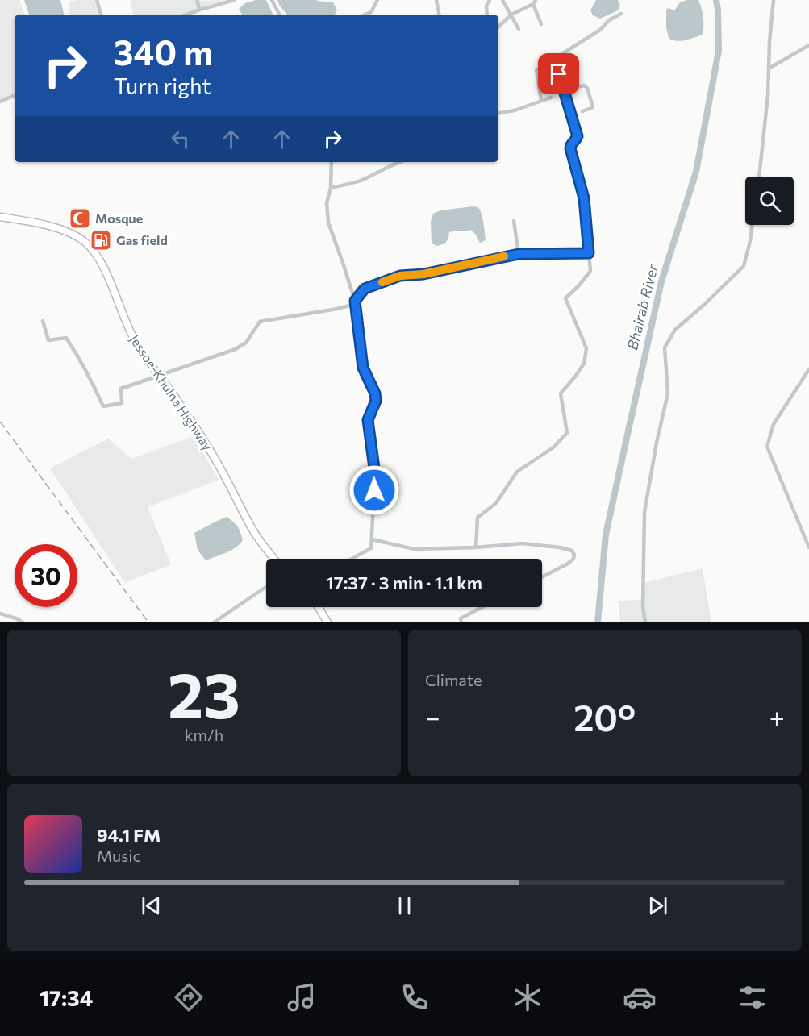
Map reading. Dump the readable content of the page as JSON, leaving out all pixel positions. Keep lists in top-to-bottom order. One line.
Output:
{"streets":{"highway":["Jessoe-Khulna Highway"]},"water":["Bhairab River"],"places":{"mosque":["Mosque"],"fuel station":["Gas field"]},"page":{"turn":["340 m","Turn right"],"limit":"30","trip":"17:37 · 3 min · 1.1 km","tile":[["23","km/h"],"Climate"],"heat":["−","20°","+"],"song":["94.1 FM","Music"],"tabs":"17:34"}}
